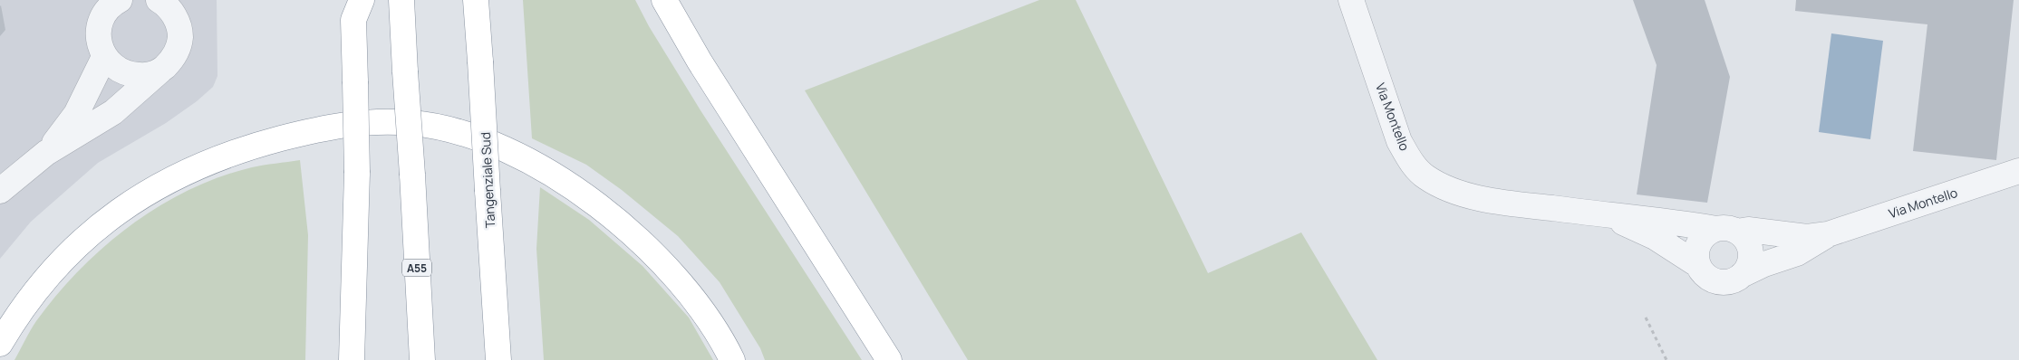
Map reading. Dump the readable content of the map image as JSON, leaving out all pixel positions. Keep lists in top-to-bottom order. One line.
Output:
{"streets":{"highway":["Tangenziale Sud","A55"],"street":["Via Montello"]}}
